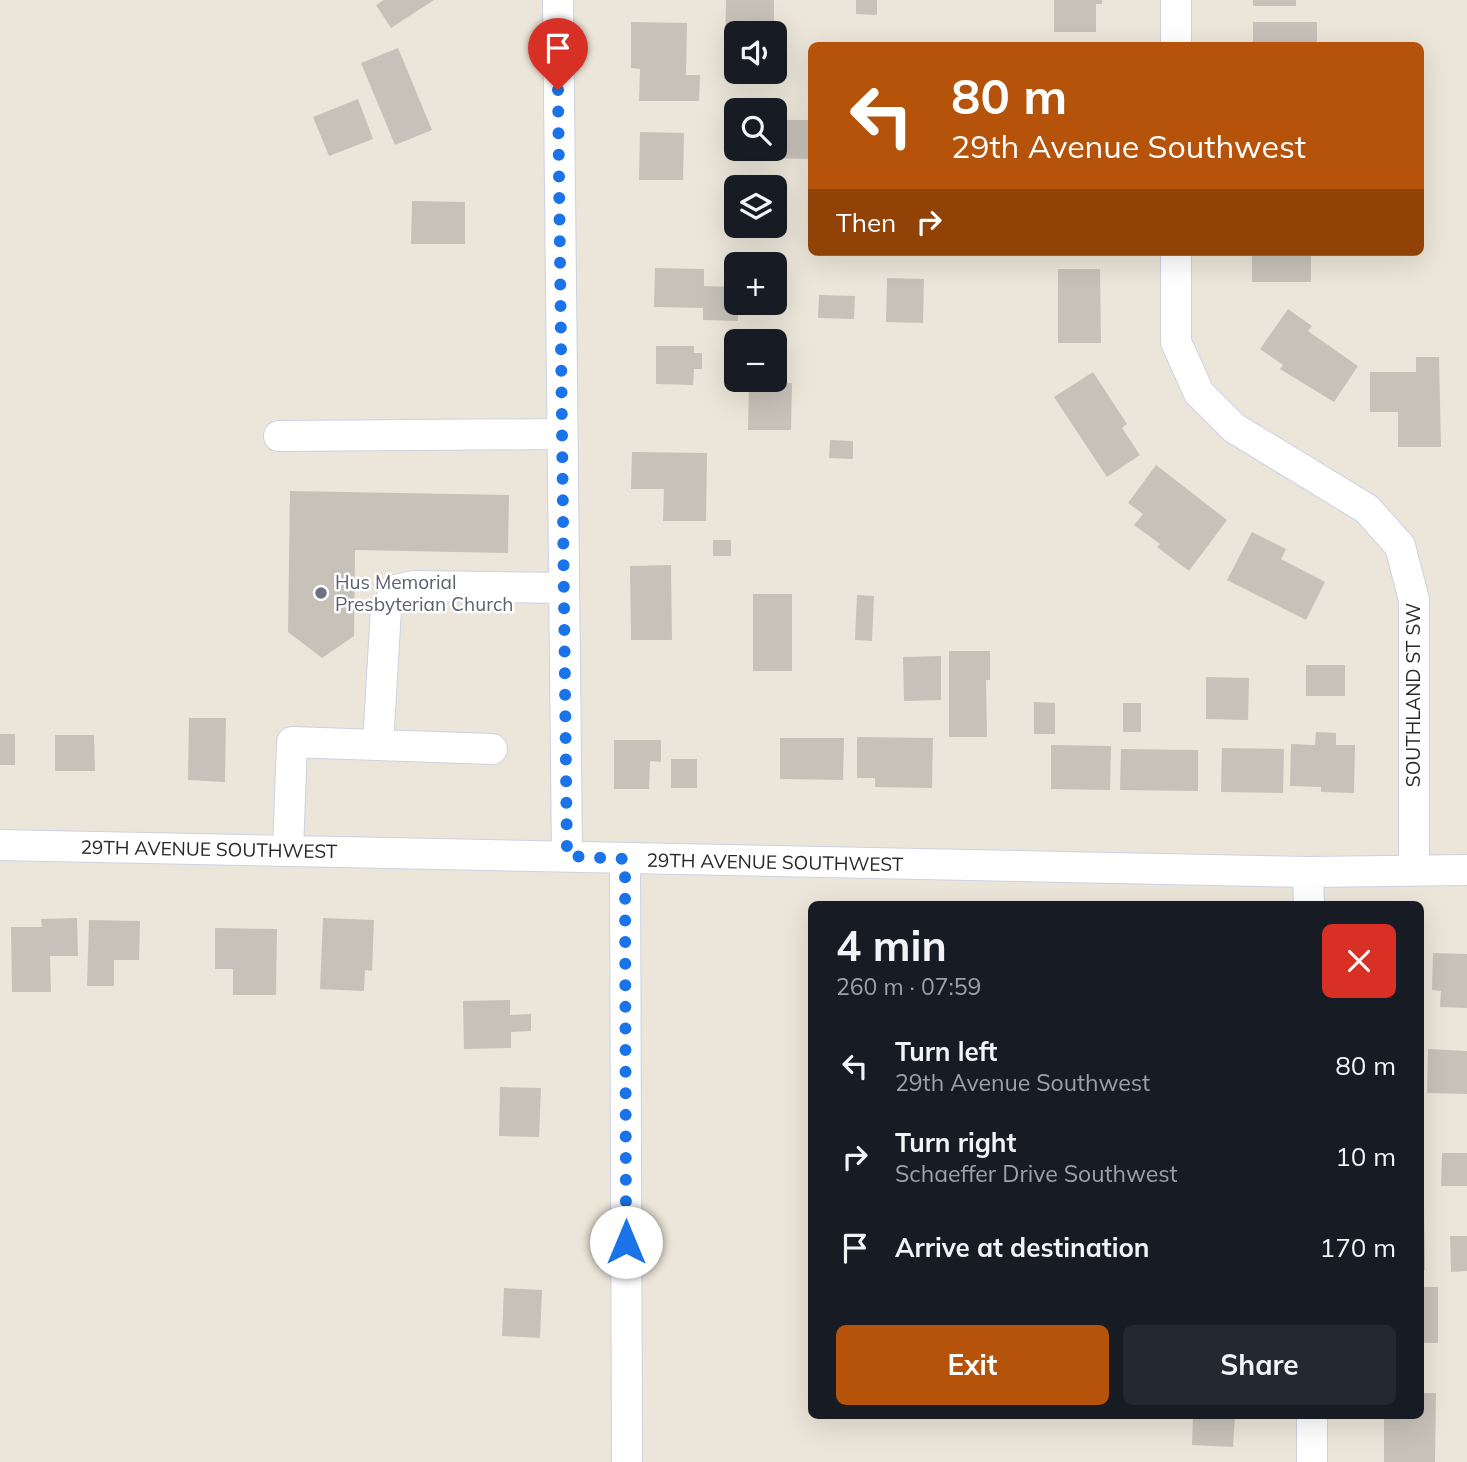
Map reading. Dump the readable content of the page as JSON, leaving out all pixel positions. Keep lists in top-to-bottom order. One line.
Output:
{"streets":{"street":["SOUTHLAND ST SW","29TH AVENUE SOUTHWEST"]},"crossings":[["SOUTHLAND ST SW","29TH AVENUE SOUTHWEST"]],"places":["Hus Memorial Presbyterian Church"],"page":{"map_buttons":["+","−"],"turn":["80 m","29th Avenue Southwest"],"then":"Then","heading":["4 min","260 m · 07:59"],"list":[{"name":"Turn left","note":"29th Avenue Southwest","value":"80 m"},{"name":"Turn right","note":"Schaeffer Drive Southwest","value":"10 m"},{"name":"Arrive at destination","value":"170 m"}],"buttons":["Exit","Share"]}}
